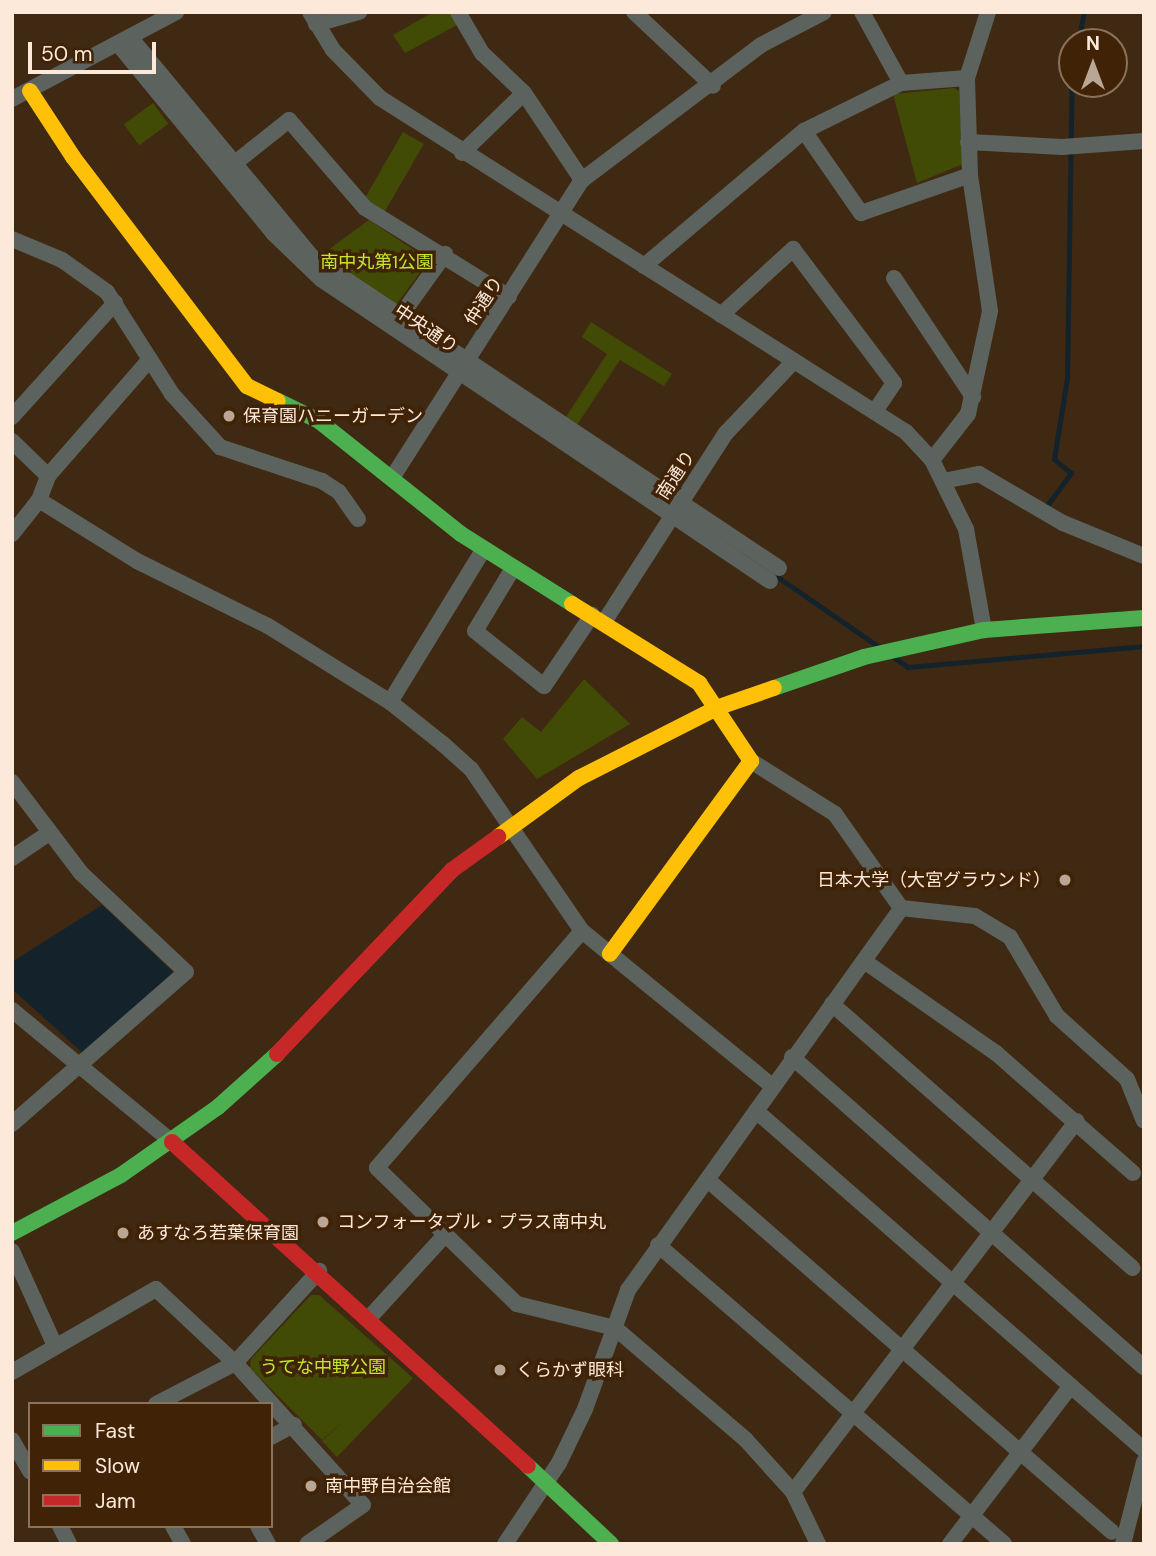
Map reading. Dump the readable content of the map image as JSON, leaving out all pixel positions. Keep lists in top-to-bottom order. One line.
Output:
{"streets":{"street":["仲通り","中央通り","南通り"]},"crossings":[["仲通り","中央通り"],["中央通り","南通り"]],"parks":["南中丸第1公園","うてな中野公園"],"places":["保育園ハニーガーデン","日本大学（大宮グラウンド）","コンフォータブル・プラス南中丸","あすなろ若葉保育園","くらかず眼科","南中野自治会館"],"legend":["Fast","Slow","Jam"],"scale_bar":"50 m","north":"top"}
